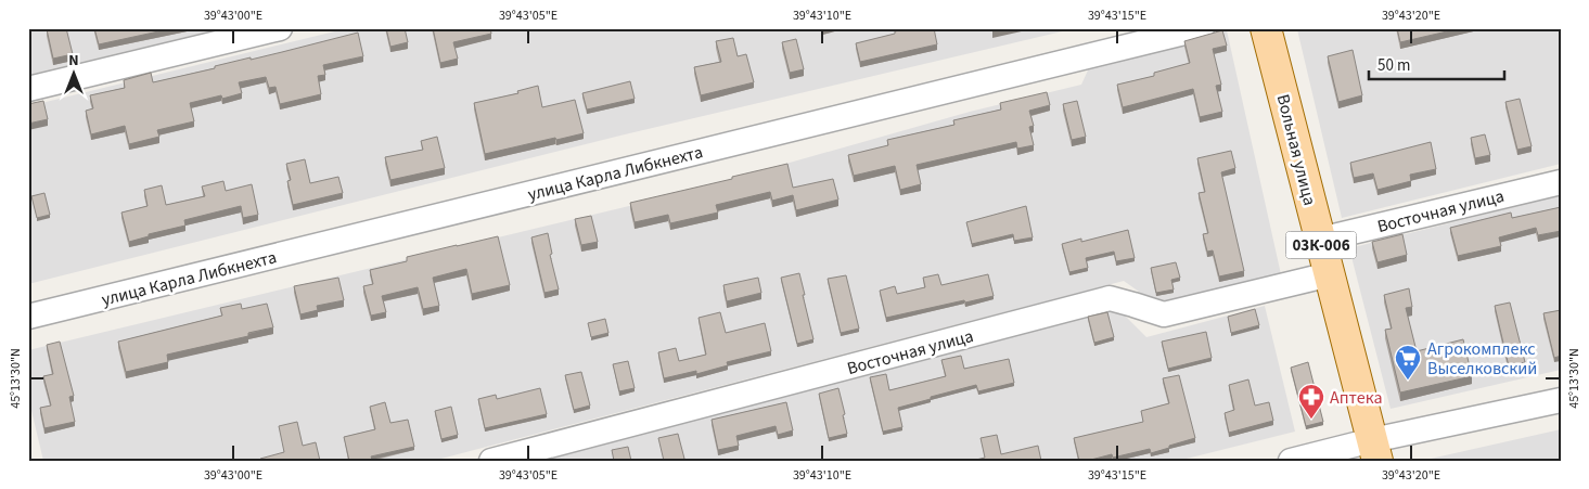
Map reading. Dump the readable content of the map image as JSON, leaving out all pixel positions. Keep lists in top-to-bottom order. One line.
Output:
{"streets":{"main road":["Вольная улица","03К-006"],"street":["улица Карла Либкнехта","Восточная улица"]},"crossings":[["Вольная улица","Восточная улица"]],"places":{"supermarket":["Агрокомплекс Выселковский"],"pharmacy":["Аптека"]},"scale_bar":"50 m","north":"top","coordinates":["39°43'00\"E","39°43'05\"E","39°43'10\"E","39°43'15\"E","39°43'20\"E","45°13'30\"N"]}
